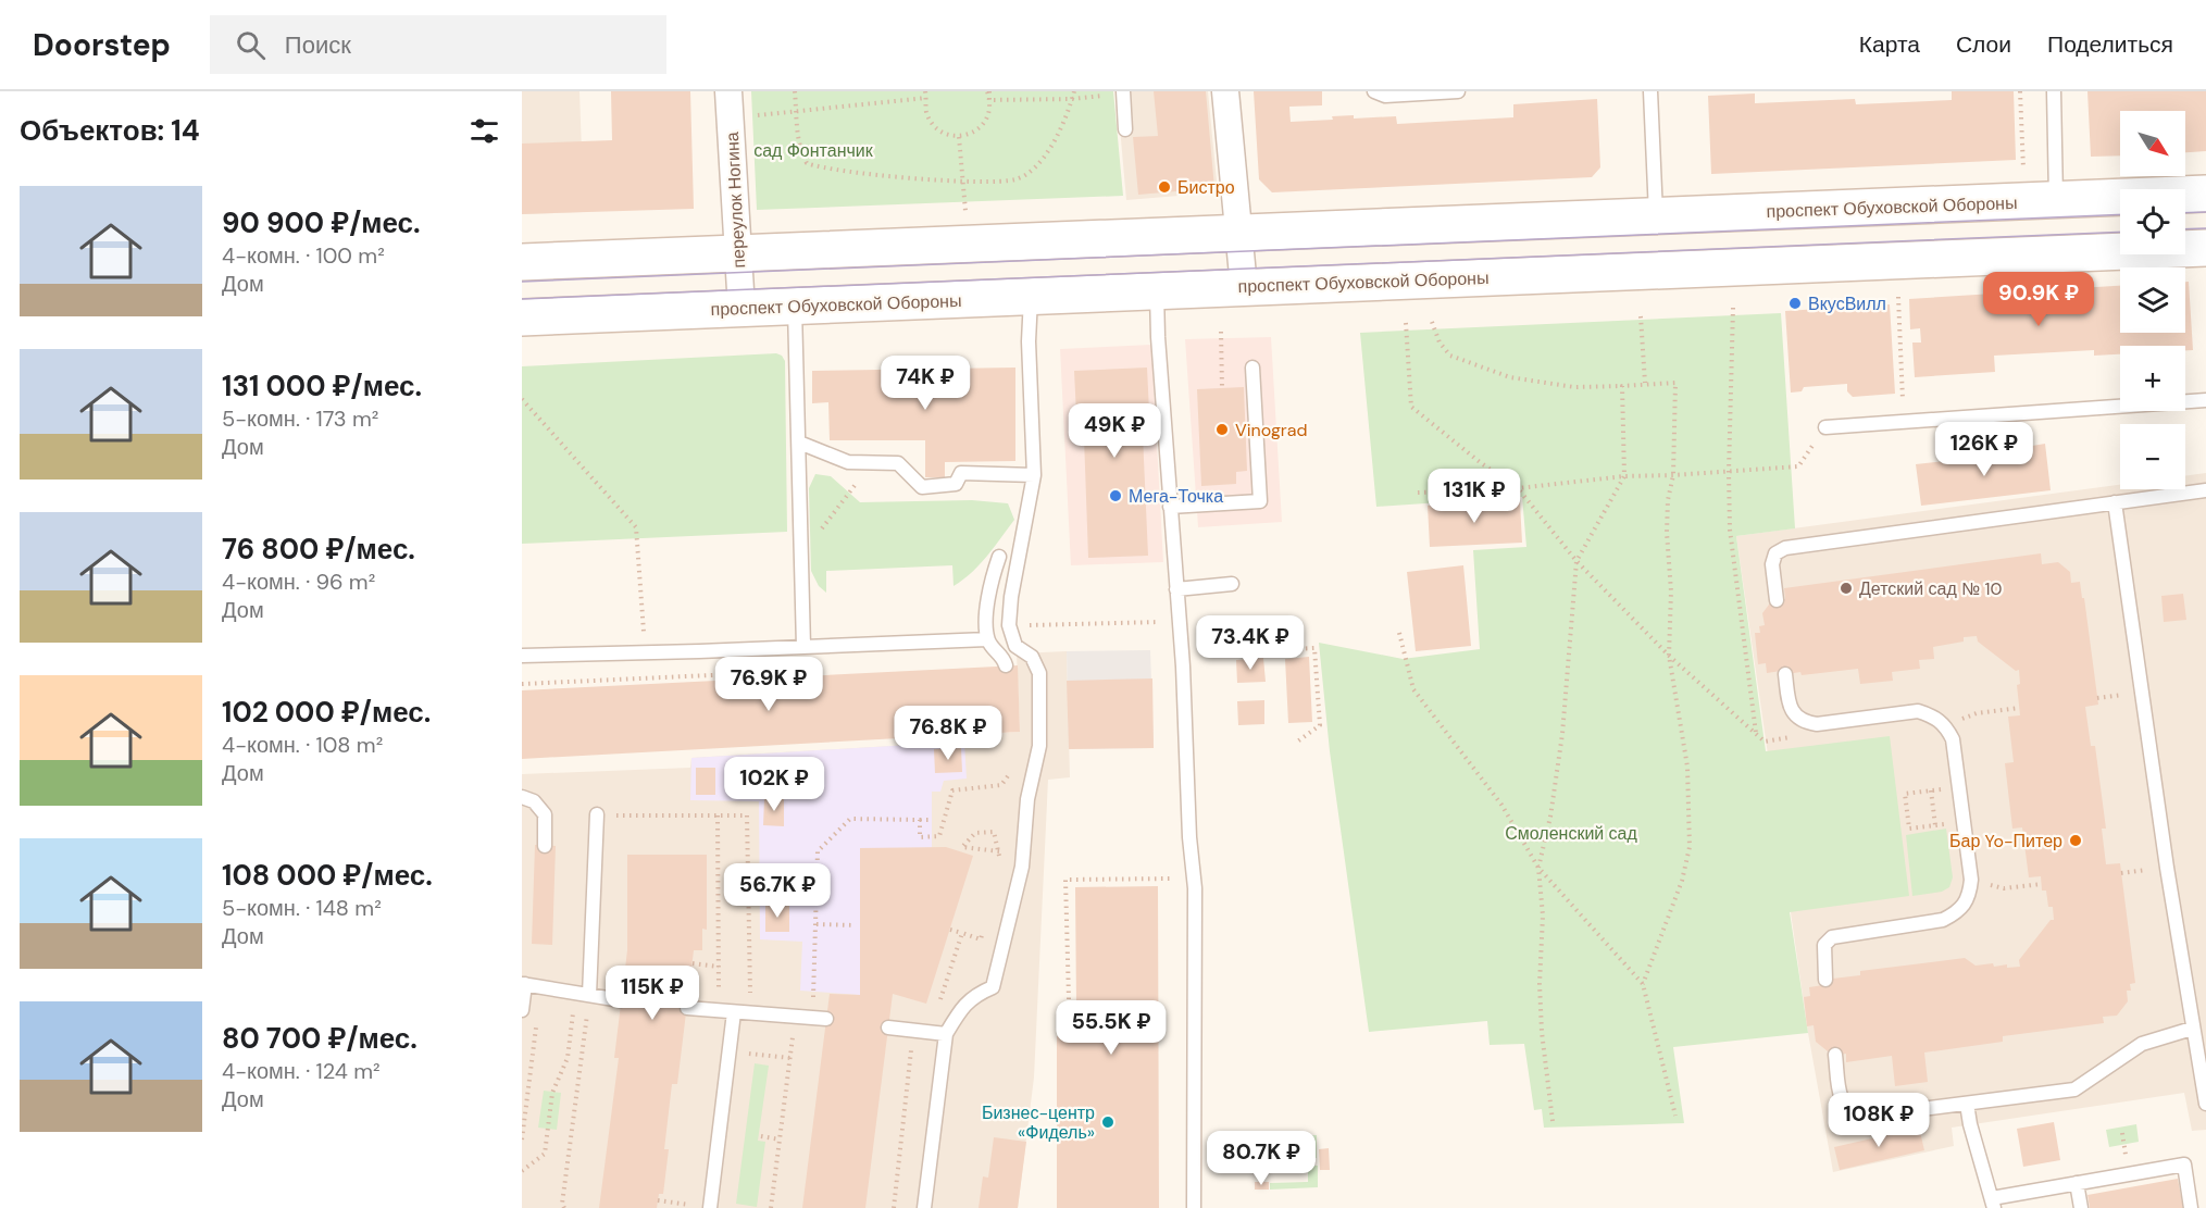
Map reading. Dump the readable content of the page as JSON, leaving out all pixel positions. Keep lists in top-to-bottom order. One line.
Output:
{"streets":{"main road":["проспект Обуховской Обороны"],"street":["переулок Ногина"]},"crossings":[["переулок Ногина","проспект Обуховской Обороны"]],"parks":["сад Фонтанчик","Смоленский сад"],"places":["Бистро","ВкусВилл","Vinograd","Мега-Точка","Детский сад № 10","Бар Yo-Питер","Бизнес-центр «Фидель»"],"north":"bottom right","page":{"header":"Doorstep","search":"Поиск","nav":["Карта","Слои","Поделиться"],"heading":"Объектов: 14","map_buttons":["+","−"],"list":[{"name":"90 900 ₽/мес.","note":"4-комн. · 100 m² · Дом"},{"name":"131 000 ₽/мес.","note":"5-комн. · 173 m² · Дом"},{"name":"76 800 ₽/мес.","note":"4-комн. · 96 m² · Дом"},{"name":"102 000 ₽/мес.","note":"4-комн. · 108 m² · Дом"},{"name":"108 000 ₽/мес.","note":"5-комн. · 148 m² · Дом"},{"name":"80 700 ₽/мес.","note":"4-комн. · 124 m² · Дом"}],"price":["90.9K ₽","74K ₽","49K ₽","126K ₽","131K ₽","73.4K ₽","76.9K ₽","76.8K ₽","102K ₽","56.7K ₽","115K ₽","55.5K ₽","108K ₽","80.7K ₽"]}}
